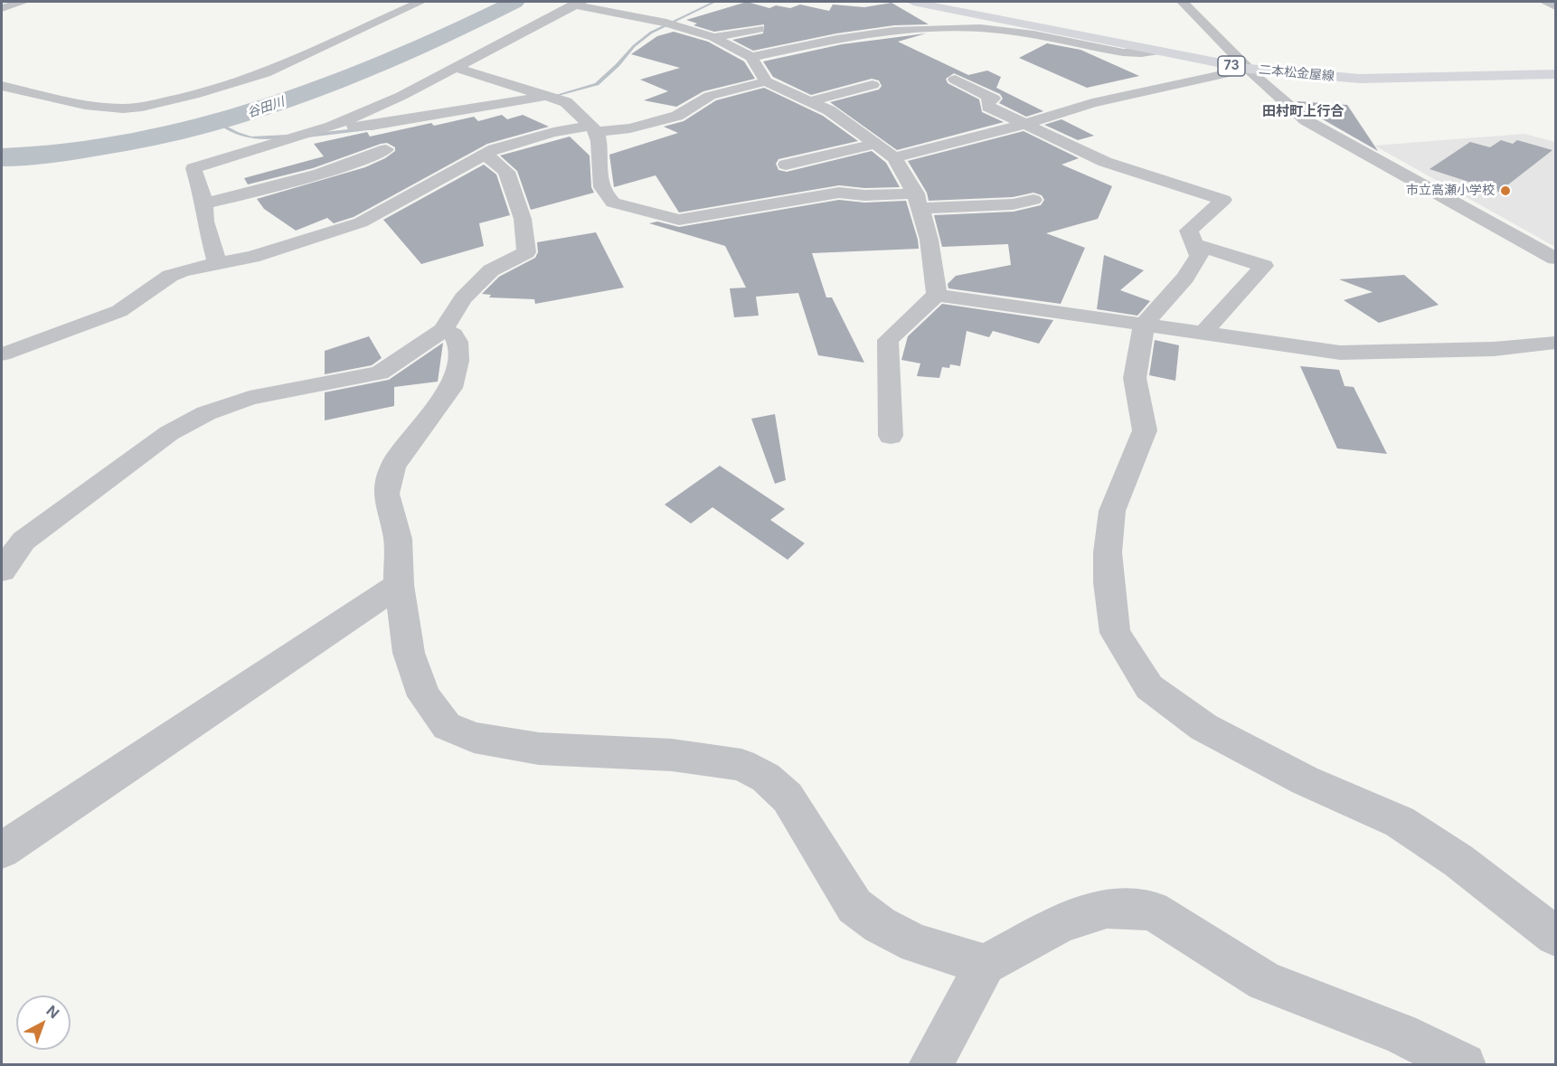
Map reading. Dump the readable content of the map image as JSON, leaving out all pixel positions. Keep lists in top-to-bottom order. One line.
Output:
{"streets":{"main road":["73","二本松金屋線"]},"districts":["田村町上行合"],"water":["谷田川"],"places":["市立高瀬小学校"],"north":"top right"}
